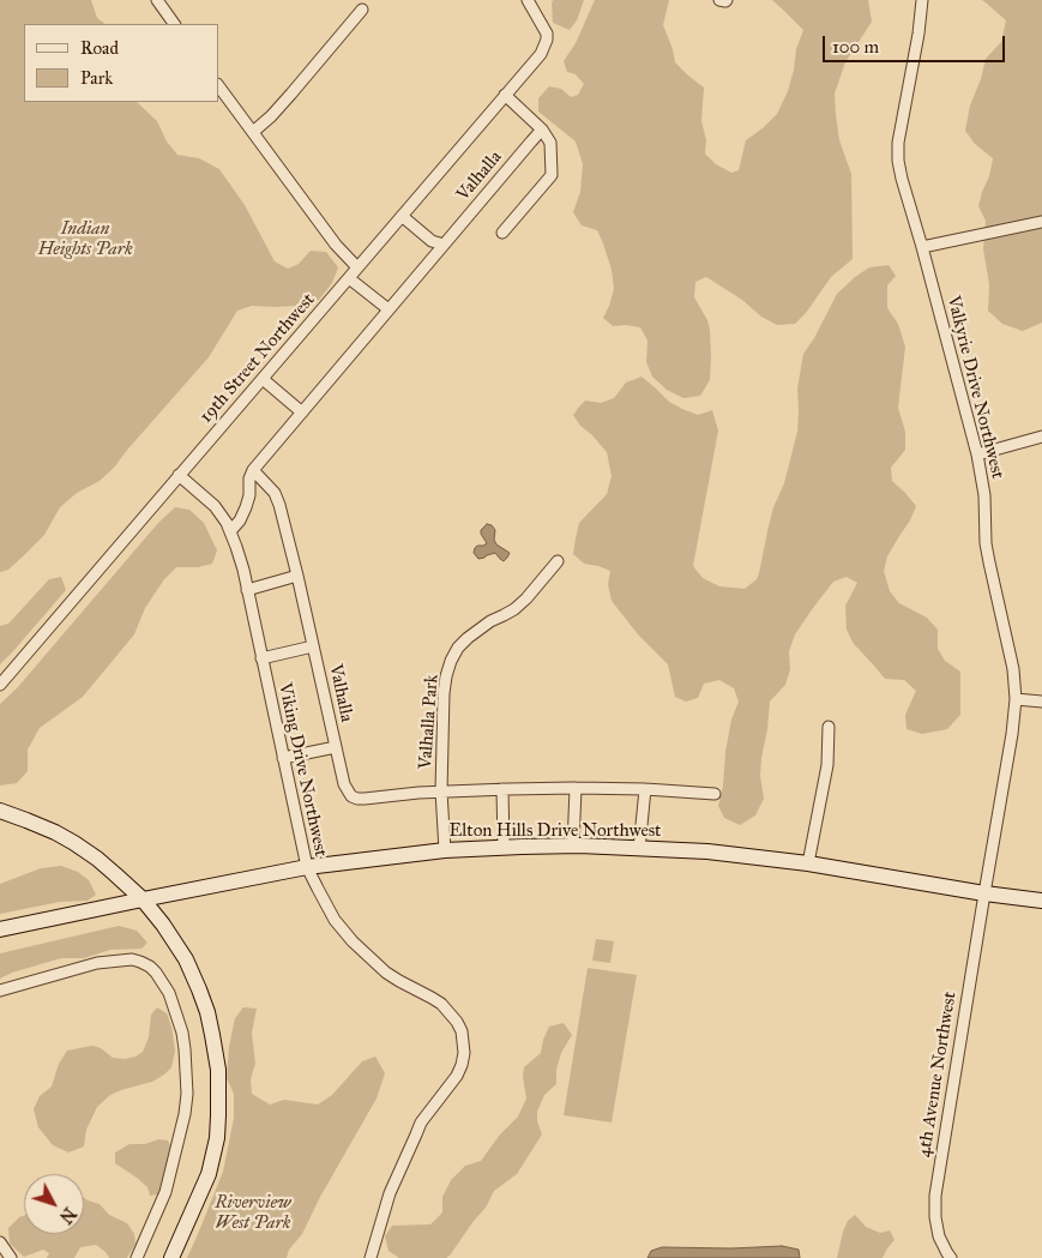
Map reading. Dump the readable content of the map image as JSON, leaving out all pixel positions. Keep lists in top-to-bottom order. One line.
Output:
{"streets":{"main road":["Elton Hills Drive Northwest"],"street":["Valhalla","19th Street Northwest","Valkyrie Drive Northwest","Valhalla Park","Viking Drive Northwest","4th Avenue Northwest"]},"crossings":[["Valhalla","Valhalla Park"],["Valhalla","Viking Drive Northwest"],["19th Street Northwest","Viking Drive Northwest"],["Valkyrie Drive Northwest","Elton Hills Drive Northwest"],["Valkyrie Drive Northwest","4th Avenue Northwest"],["Valhalla Park","Elton Hills Drive Northwest"],["Viking Drive Northwest","Elton Hills Drive Northwest"],["Elton Hills Drive Northwest","4th Avenue Northwest"]],"parks":["Indian Heights Park","Riverview West Park"],"legend":["Road","Park"],"scale_bar":"100 m","north":"bottom right"}
